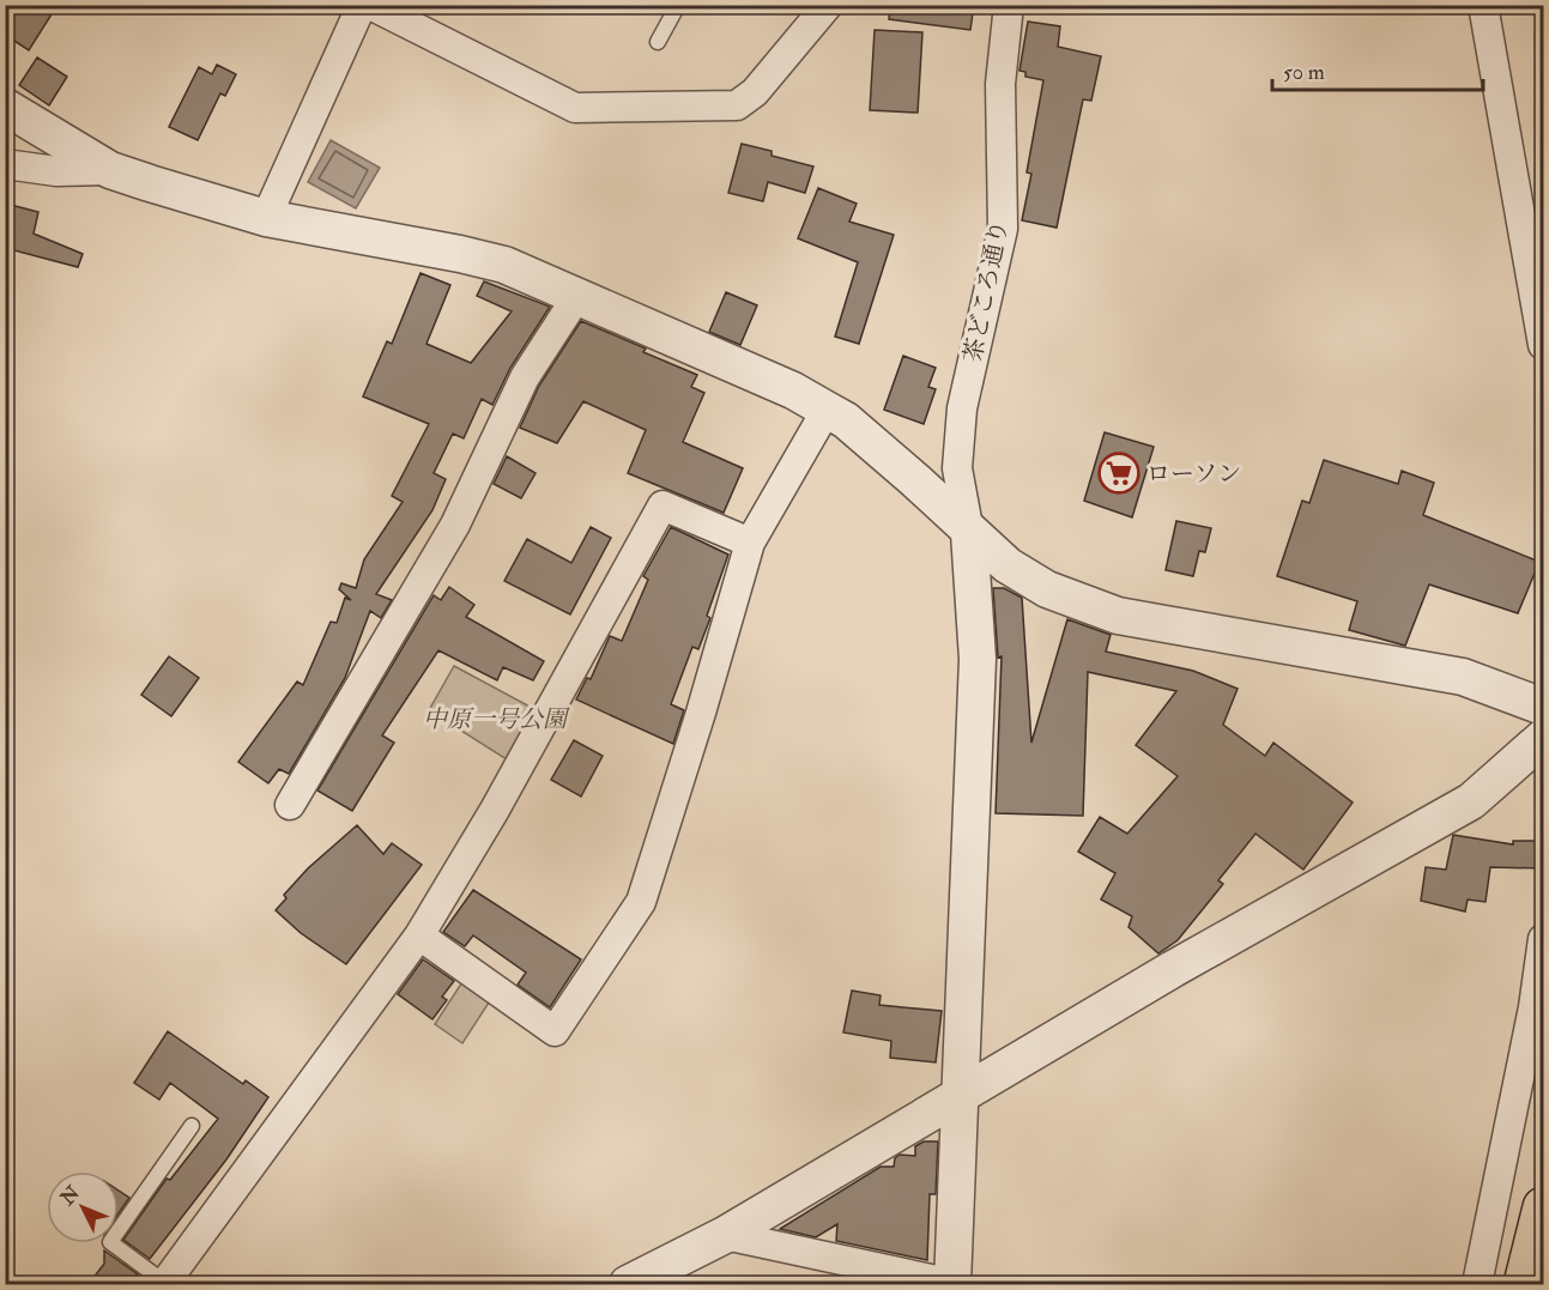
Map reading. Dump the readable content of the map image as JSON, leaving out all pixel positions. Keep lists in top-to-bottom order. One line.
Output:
{"streets":{"street":["茶どころ通り"]},"parks":["中原一号公園"],"places":{"supermarket":["ローソン"]},"scale_bar":"50 m","north":"top left"}
